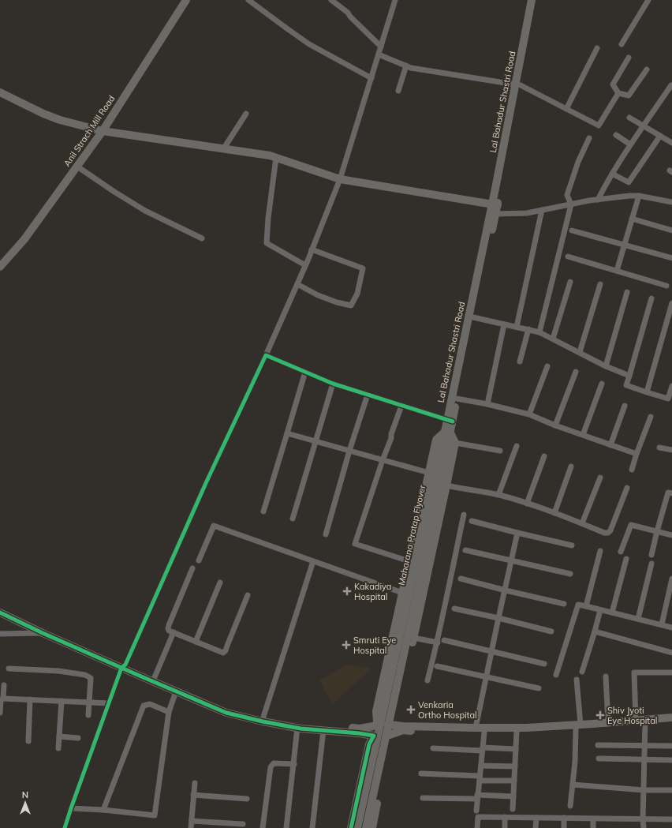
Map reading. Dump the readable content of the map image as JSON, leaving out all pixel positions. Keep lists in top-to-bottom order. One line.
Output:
{"streets":{"main road":["Lal Bahadur Shastri Road","Anil Strach Mill Road","Maharana Pratap Flyover"]},"crossings":[["Lal Bahadur Shastri Road","Maharana Pratap Flyover"]],"places":{"health":["Kakadiya Hospital","Smruti Eye Hospital","Venkaria Ortho Hospital","Shiv Jyoti Eye Hospital"]},"north":"top"}
